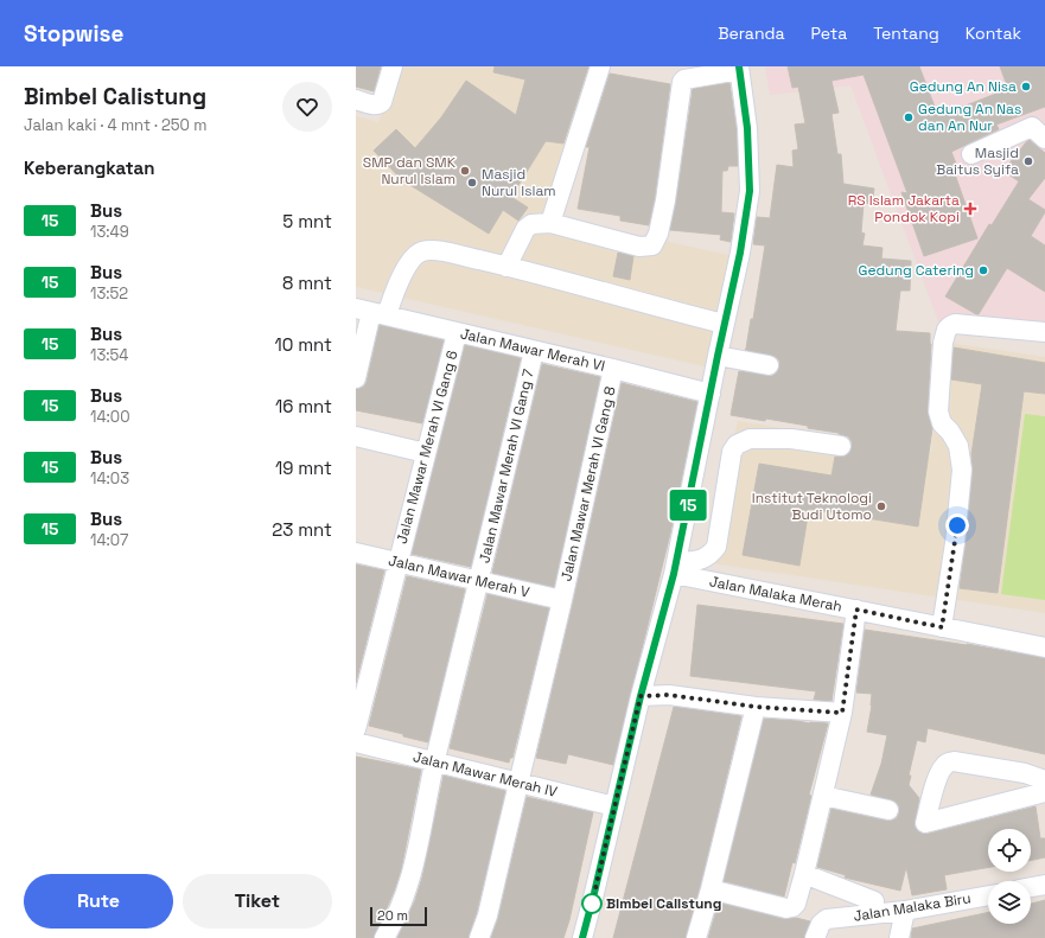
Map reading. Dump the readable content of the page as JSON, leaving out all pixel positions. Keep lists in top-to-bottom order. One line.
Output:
{"streets":{"street":["Jalan Mawar Merah VI","Jalan Mawar Merah VI Gang 6","Jalan Mawar Merah VI Gang 7","Jalan Mawar Merah VI Gang 8","Jalan Mawar Merah V","Jalan Malaka Merah","Jalan Mawar Merah IV","Jalan Malaka Biru"]},"crossings":[["Jalan Mawar Merah VI","Jalan Mawar Merah VI Gang 6"],["Jalan Mawar Merah VI","Jalan Mawar Merah VI Gang 7"],["Jalan Mawar Merah VI","Jalan Mawar Merah VI Gang 8"],["Jalan Mawar Merah VI Gang 6","Jalan Mawar Merah V"],["Jalan Mawar Merah VI Gang 7","Jalan Mawar Merah V"],["Jalan Mawar Merah VI Gang 7","Jalan Mawar Merah IV"],["Jalan Mawar Merah VI Gang 8","Jalan Mawar Merah V"],["Jalan Mawar Merah VI Gang 8","Jalan Mawar Merah IV"]],"places":{"other":["Gedung An Nisa","Gedung An Nas dan An Nur","Masjid Baitus Syifa","SMP dan SMK Nurul Islam","Masjid Nurul Islam","Gedung Catering","Institut Teknologi Budi Utomo","Bimbel Calistung"],"health":["RS Islam Jakarta Pondok Kopi"]},"lines":["bus line 15"],"scale_bar":"20 m","page":{"header":"Stopwise","nav":["Beranda","Peta","Tentang","Kontak"],"heading":[["Bimbel Calistung","Jalan kaki · 4 mnt · 250 m"],"Keberangkatan"],"on_map":"15","list":[{"mark":"15","name":"Bus","note":"13:49","value":"5 mnt"},{"mark":"15","name":"Bus","note":"13:52","value":"8 mnt"},{"mark":"15","name":"Bus","note":"13:54","value":"10 mnt"},{"mark":"15","name":"Bus","note":"14:00","value":"16 mnt"},{"mark":"15","name":"Bus","note":"14:03","value":"19 mnt"},{"mark":"15","name":"Bus","note":"14:07","value":"23 mnt"}],"buttons":["Rute","Tiket"],"scale":"20 m"}}
